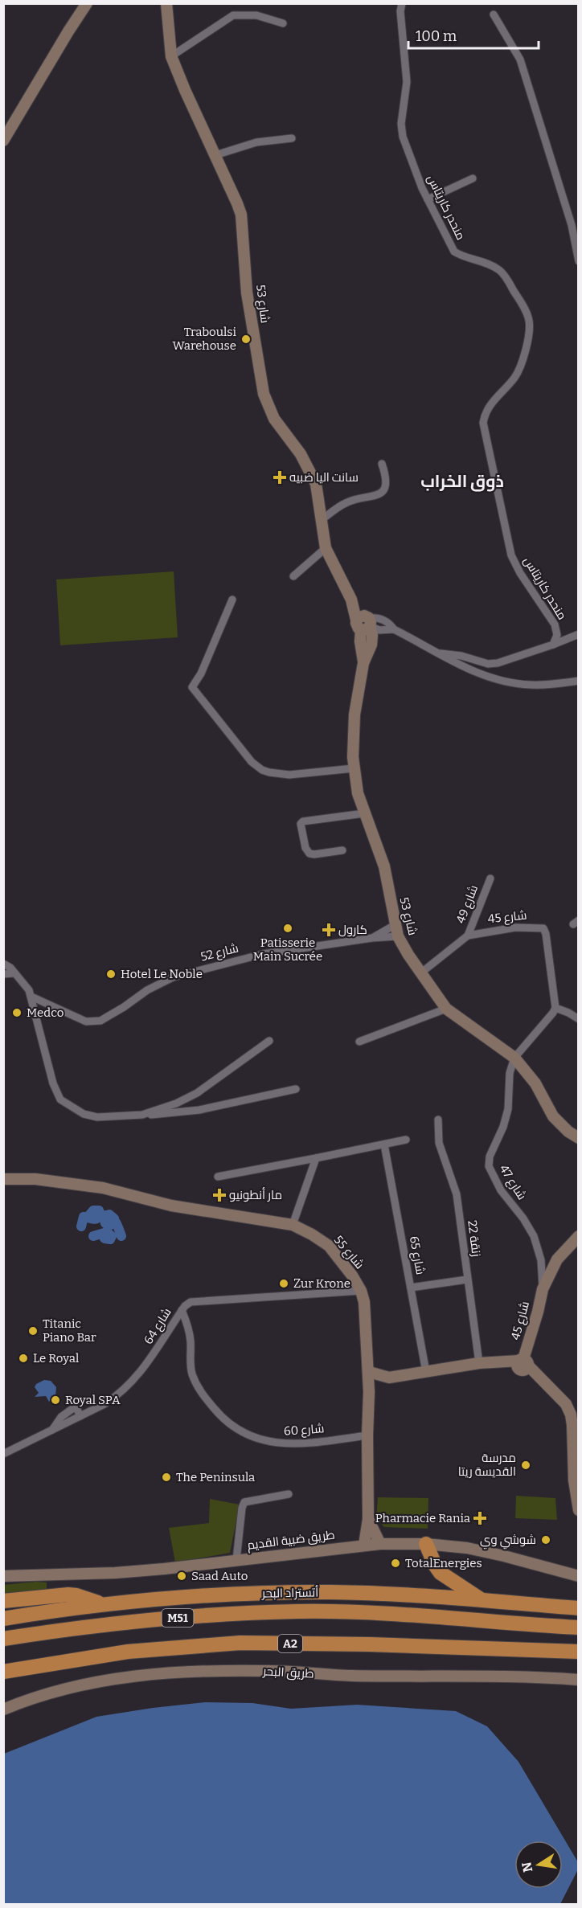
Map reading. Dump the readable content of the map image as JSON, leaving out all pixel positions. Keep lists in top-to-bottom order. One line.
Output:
{"streets":{"highway":["أتستراد البحر","M51","A2"],"street":["منحدر كاريتاس","شارع 53","شارع 49","شارع 45","شارع 52","شارع 47","زنقة 22","شارع 55","شارع 65","شارع 64","شارع 60","طريق ضبية القديم","طريق البحر"]},"crossings":[["شارع 53","شارع 49"],["شارع 53","شارع 52"],["شارع 53","شارع 47"],["شارع 49","شارع 45"],["شارع 45","شارع 47"],["شارع 55","شارع 64"],["شارع 55","شارع 60"],["شارع 55","طريق ضبية القديم"],["شارع 64","شارع 60"]],"districts":["ذوق الخراب"],"places":{"other":["Traboulsi Warehouse","Patisserie Main Sucrée","Hotel Le Noble","Medco","Zur Krone","Titanic Piano Bar","Le Royal","Royal SPA","مدرسة القديسة ريتا","The Peninsula","شوشي وي","TotalEnergies","Saad Auto"],"health":["سانت اليا ضبيه","كارول","مار أنطونيو","Pharmacie Rania"]},"scale_bar":"100 m","north":"left"}
